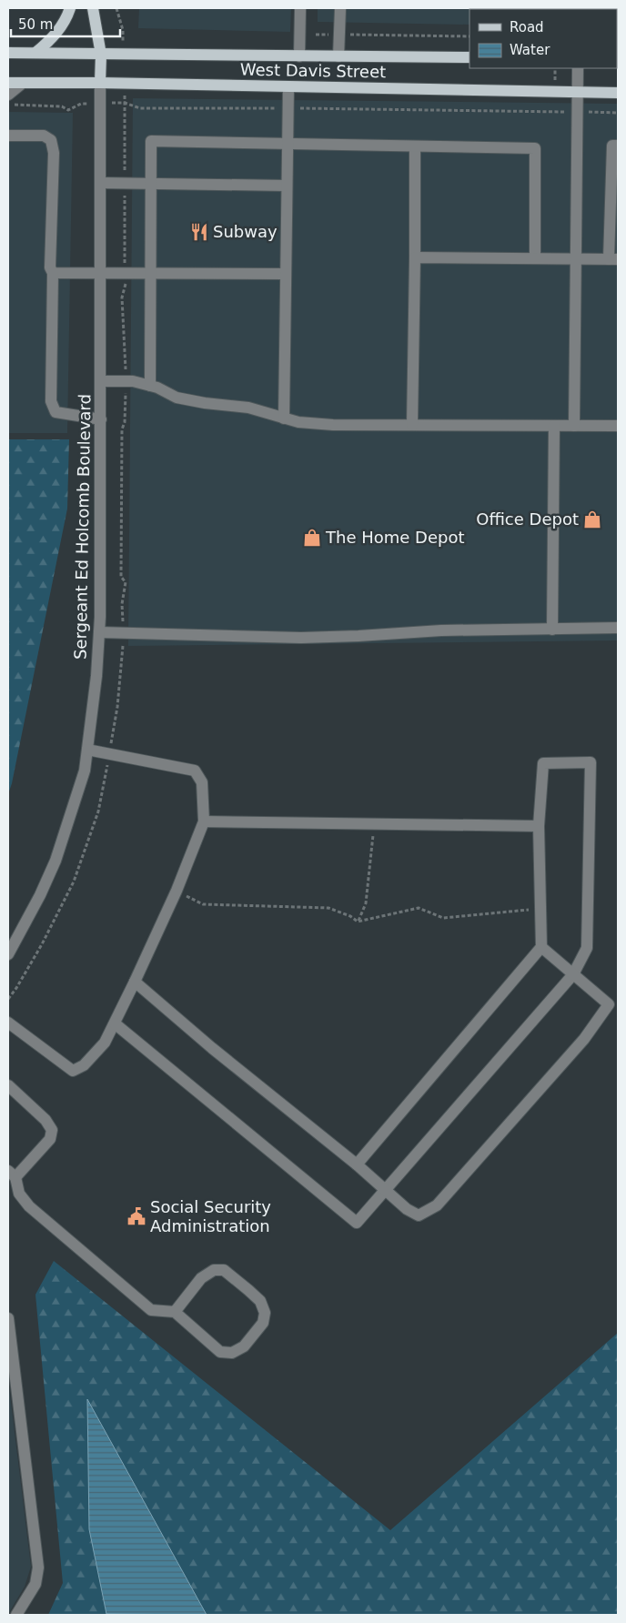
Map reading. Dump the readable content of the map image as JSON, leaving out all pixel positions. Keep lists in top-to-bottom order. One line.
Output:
{"streets":{"main road":["West Davis Street"],"street":["Sergeant Ed Holcomb Boulevard"]},"crossings":[["West Davis Street","Sergeant Ed Holcomb Boulevard"]],"places":{"restaurant":["Subway"],"shop":["Office Depot","The Home Depot"],"public building":["Social Security Administration"]},"legend":["Road","Water"],"scale_bar":"50 m"}
